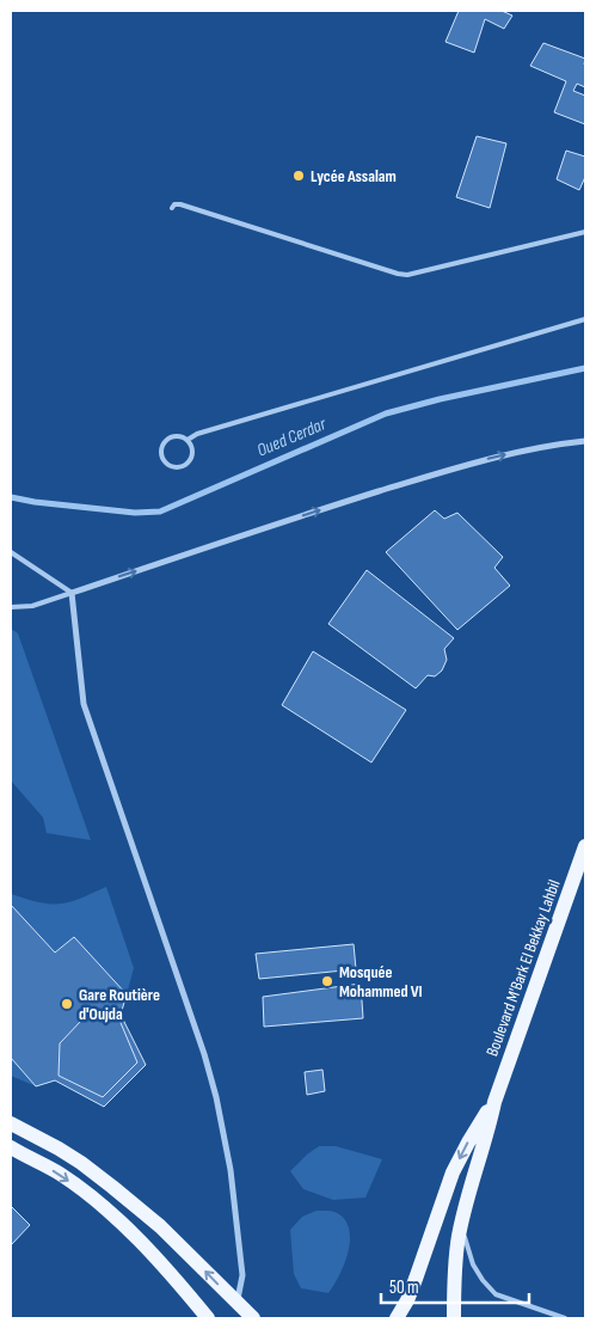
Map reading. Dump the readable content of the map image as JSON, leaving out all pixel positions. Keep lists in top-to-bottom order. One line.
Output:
{"streets":{"main road":["Boulevard M'Bark El Bekkay Lahbil"]},"water":["Oued Cerdar"],"places":["Lycée Assalam","Mosquée Mohammed VI","Gare Routière d'Oujda"],"scale_bar":"50 m"}
